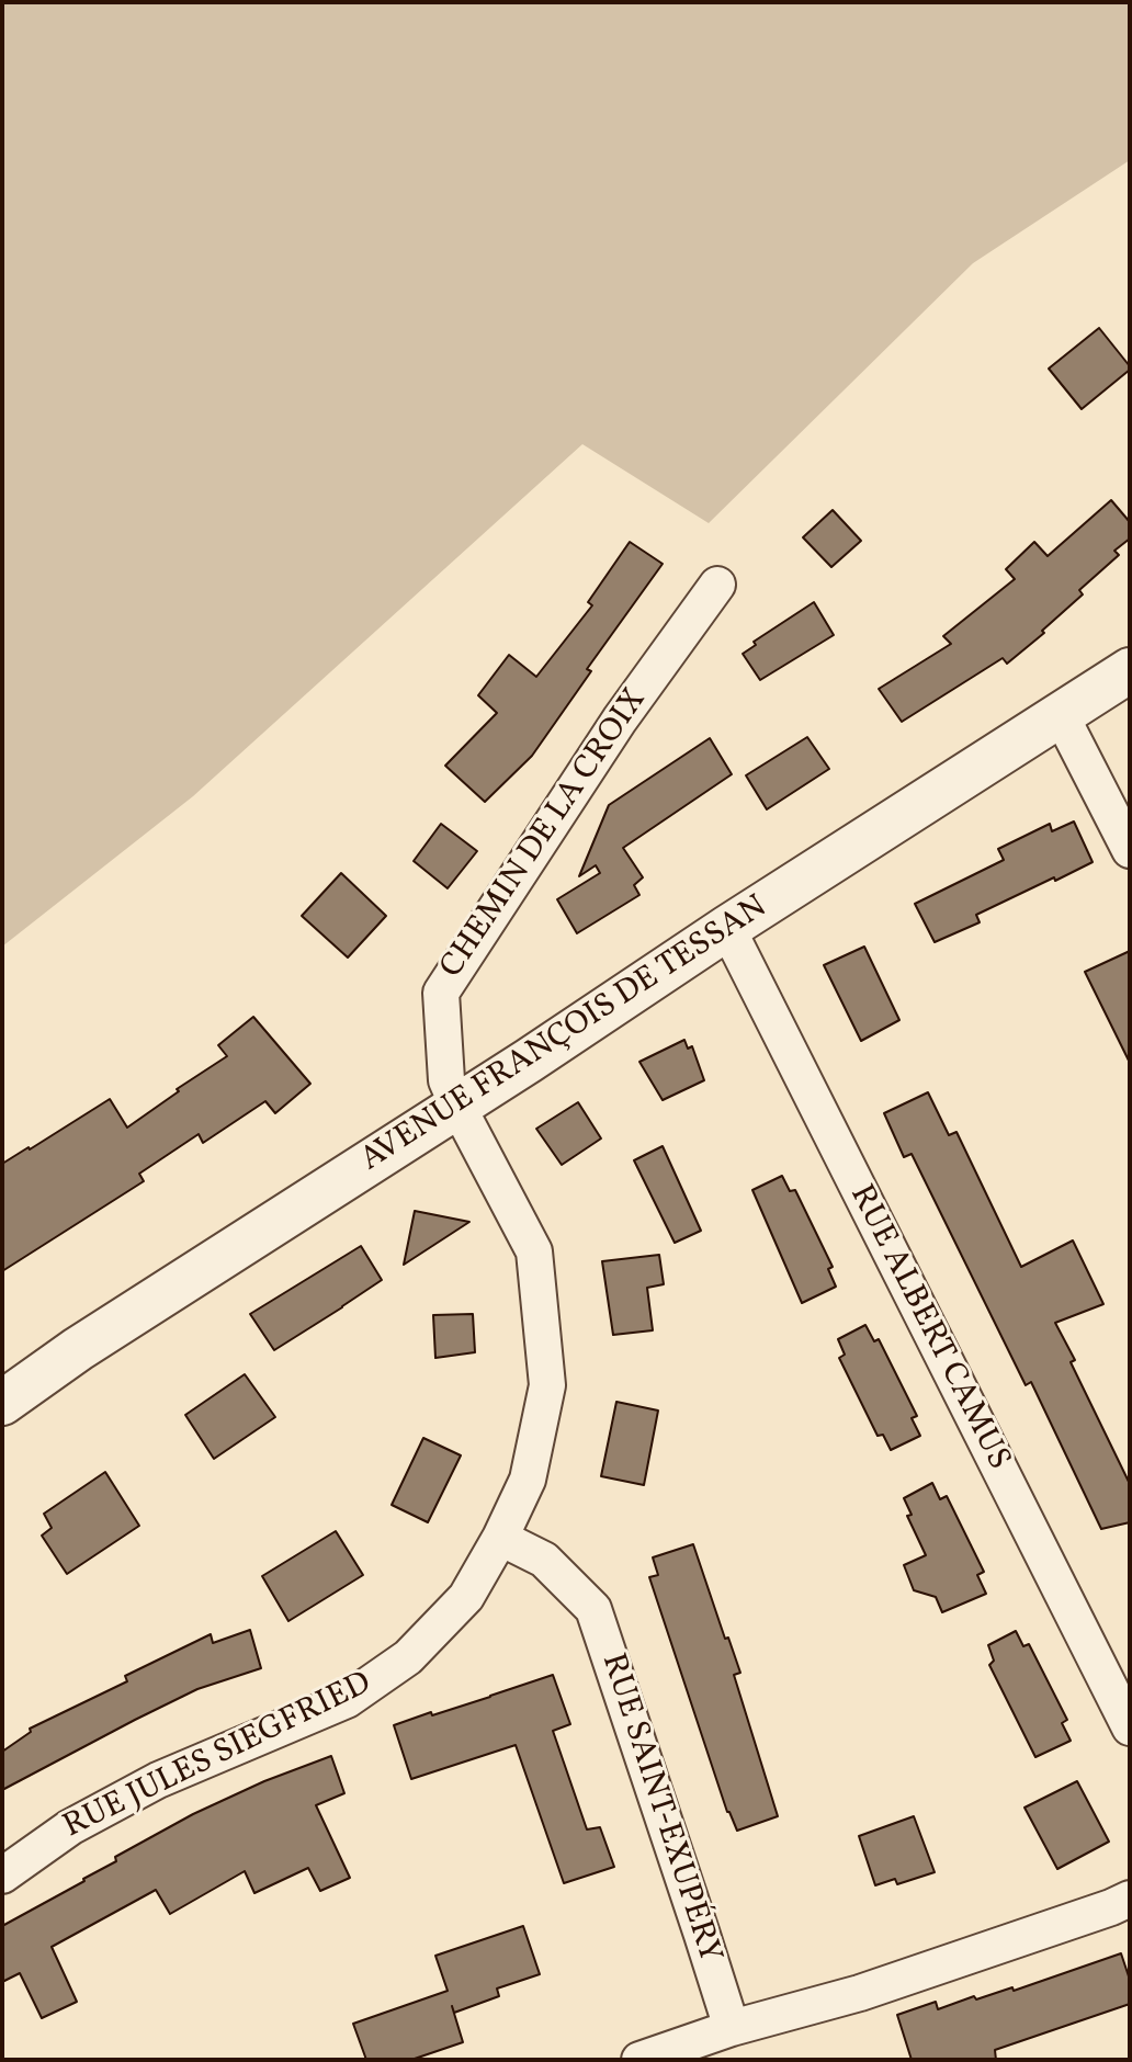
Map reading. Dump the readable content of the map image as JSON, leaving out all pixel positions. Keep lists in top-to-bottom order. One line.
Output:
{"streets":{"street":["CHEMIN DE LA CROIX","AVENUE FRANÇOIS DE TESSAN","RUE ALBERT CAMUS","RUE JULES SIEGFRIED","RUE SAINT-EXUPÉRY"]},"crossings":[["CHEMIN DE LA CROIX","AVENUE FRANÇOIS DE TESSAN"],["CHEMIN DE LA CROIX","RUE JULES SIEGFRIED"],["AVENUE FRANÇOIS DE TESSAN","RUE ALBERT CAMUS"],["AVENUE FRANÇOIS DE TESSAN","RUE JULES SIEGFRIED"],["RUE JULES SIEGFRIED","RUE SAINT-EXUPÉRY"]]}
